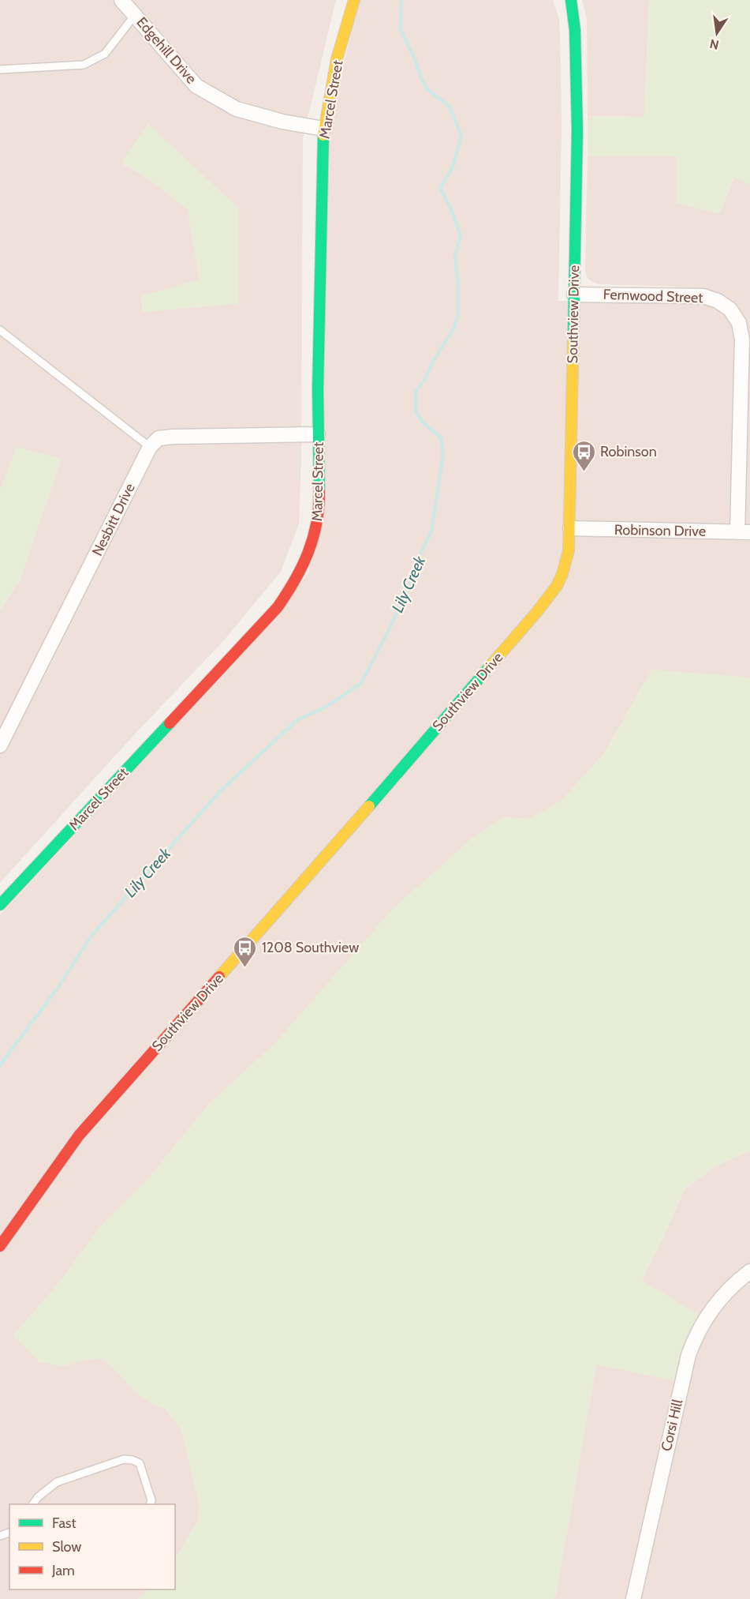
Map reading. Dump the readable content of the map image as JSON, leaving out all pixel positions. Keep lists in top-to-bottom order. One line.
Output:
{"streets":{"street":["Edgehill Drive","Marcel Street","Fernwood Street","Southview Drive","Nesbitt Drive","Robinson Drive","Corsi Hill"]},"crossings":[["Edgehill Drive","Marcel Street"],["Fernwood Street","Southview Drive"],["Fernwood Street","Robinson Drive"],["Southview Drive","Robinson Drive"]],"water":["Lily Creek"],"places":{"bus stop":["Robinson","1208 Southview"]},"legend":["Fast","Slow","Jam"],"north":"bottom"}
